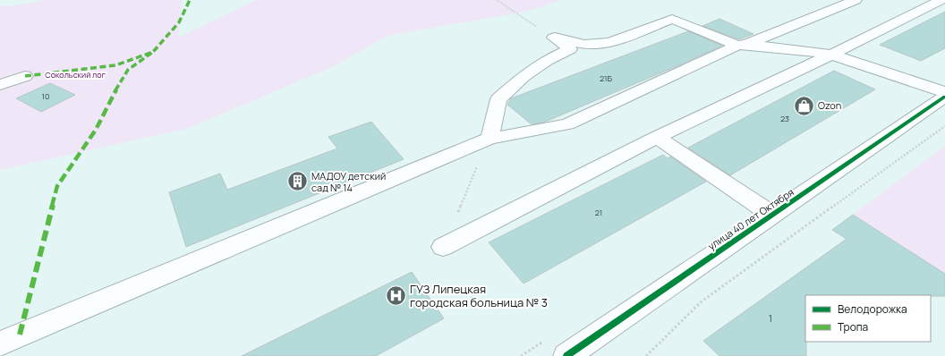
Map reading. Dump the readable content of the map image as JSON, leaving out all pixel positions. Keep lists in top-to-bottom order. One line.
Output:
{"streets":{"street":["улица 40 лет Октября"]},"parks":["Сокольский лог"],"places":{"shop":["Ozon"],"building":["МАДОУ детский сад № 14"],"hospital":["ГУЗ Липецкая городская больница № 3"]},"house_numbers":["21Б","10","23","21","1"],"legend":["Велодорожка","Тропа"]}
